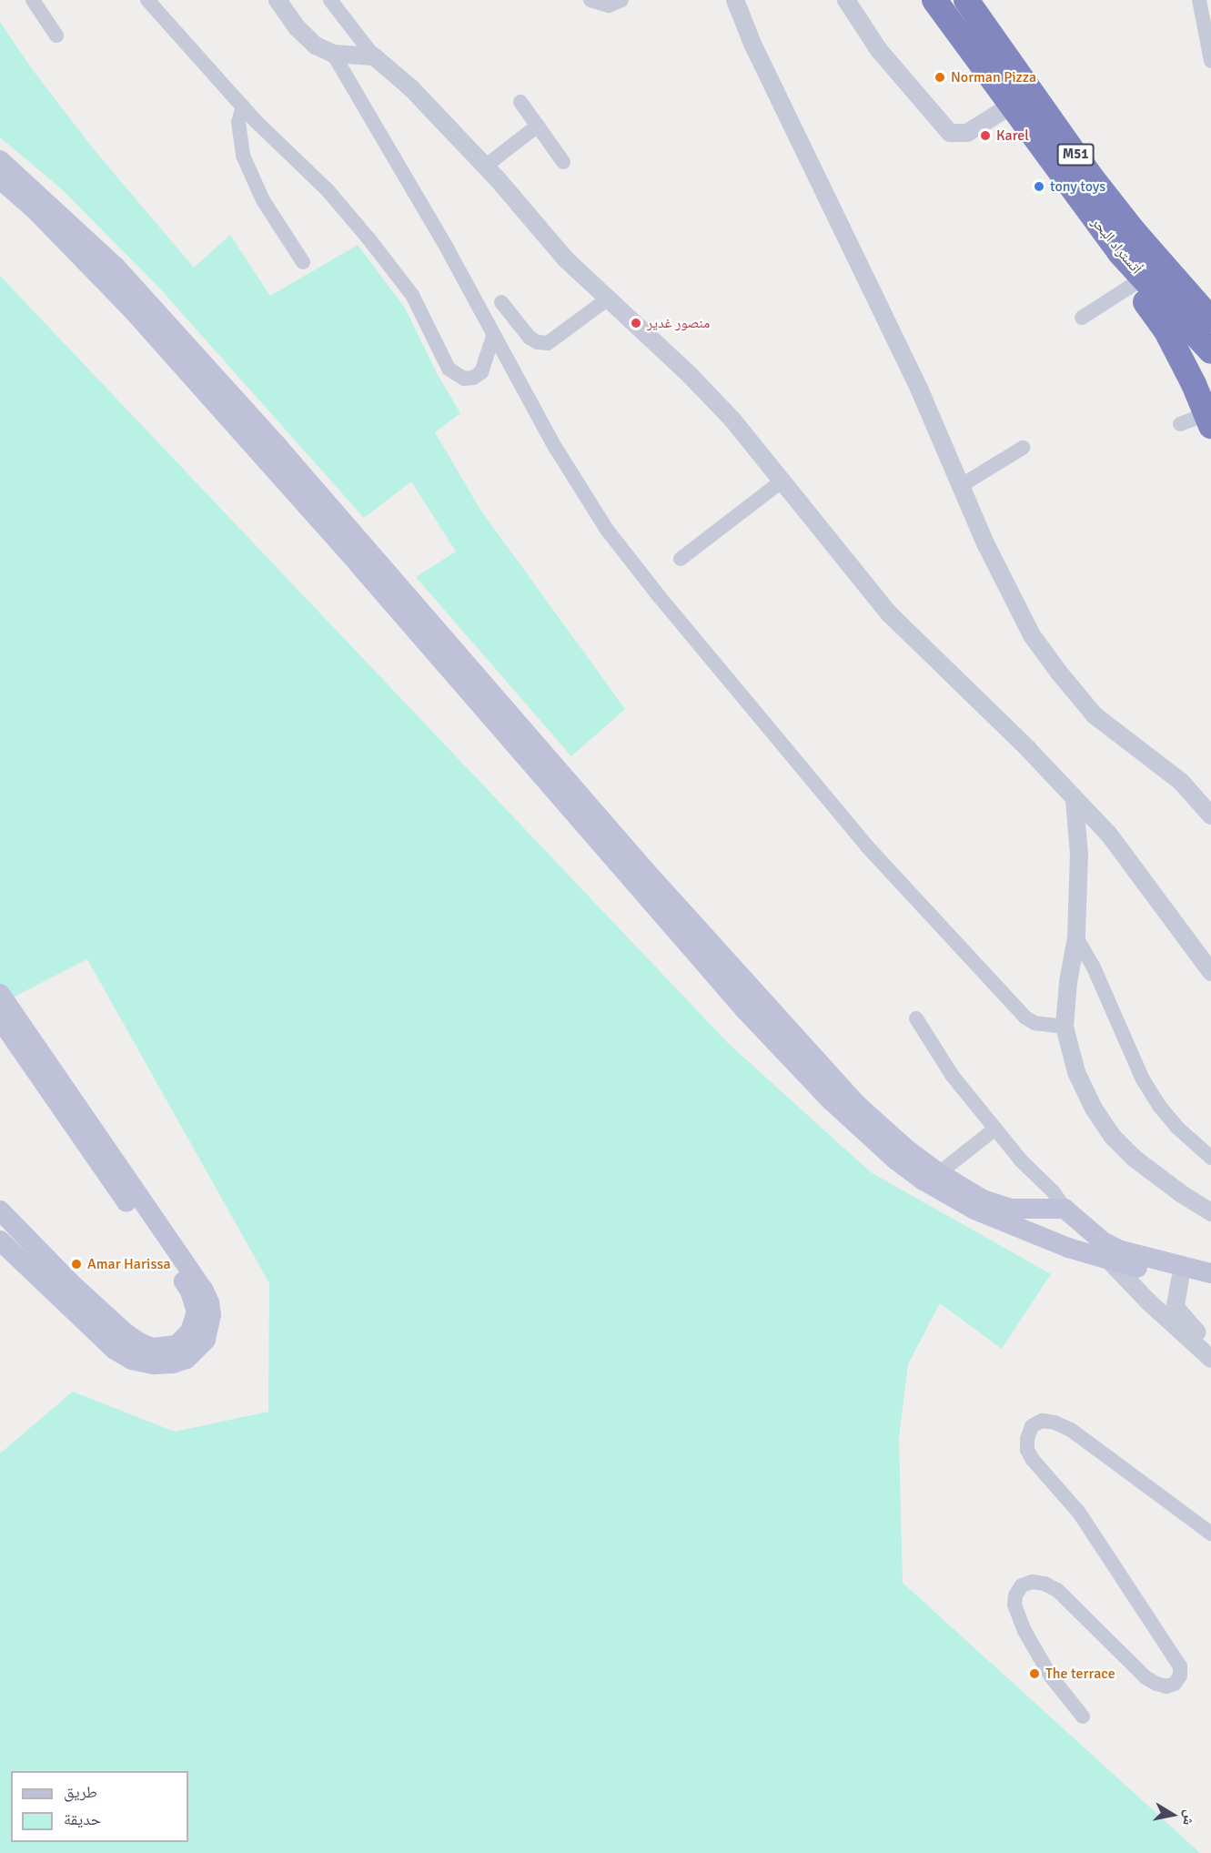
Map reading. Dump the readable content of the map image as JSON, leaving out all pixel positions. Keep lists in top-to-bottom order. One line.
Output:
{"streets":{"highway":["M51","أتستراد البحر"]},"places":["Norman Pizza","Karel","tony toys","منصور غدير","Amar Harissa","The terrace"],"legend":["طريق","حديقة"],"north":"right"}
